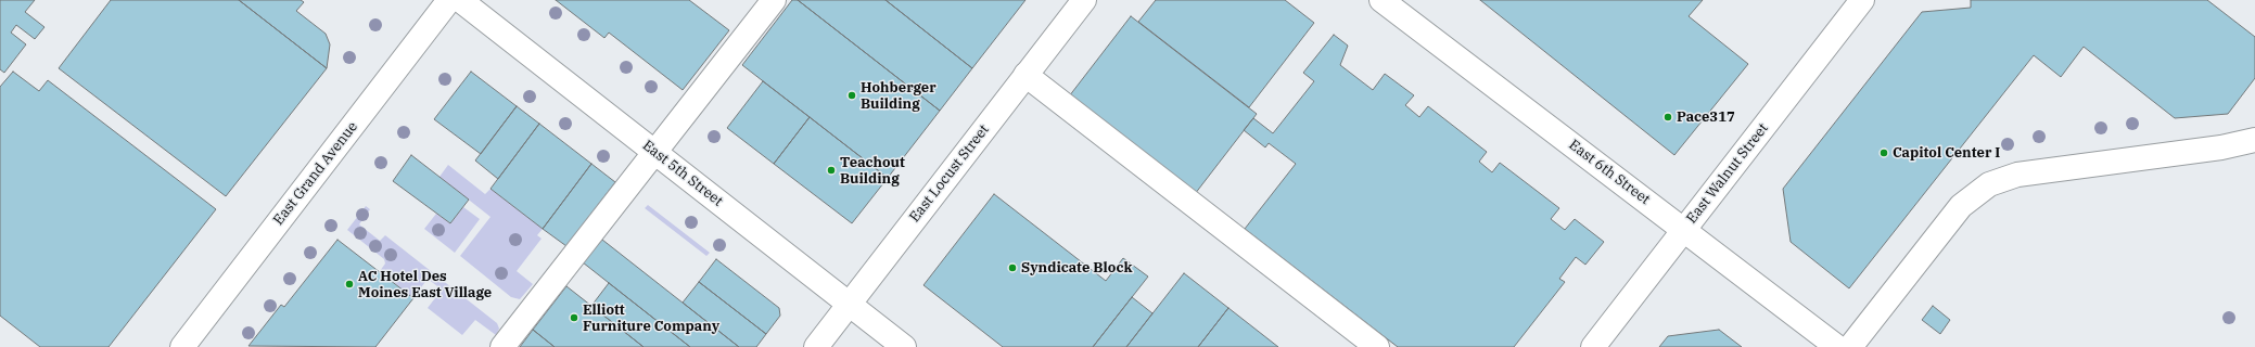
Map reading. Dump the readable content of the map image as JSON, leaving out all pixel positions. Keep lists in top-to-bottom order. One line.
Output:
{"streets":{"main road":["East 6th Street","East Grand Avenue","East 5th Street","East Locust Street","East Walnut Street"]},"crossings":[["East 6th Street","East Walnut Street"],["East 5th Street","East Locust Street"]],"places":["Hohberger Building","Pace317","Capitol Center I","Teachout Building","Syndicate Block","AC Hotel Des Moines East Village","Elliott Furniture Company"]}
